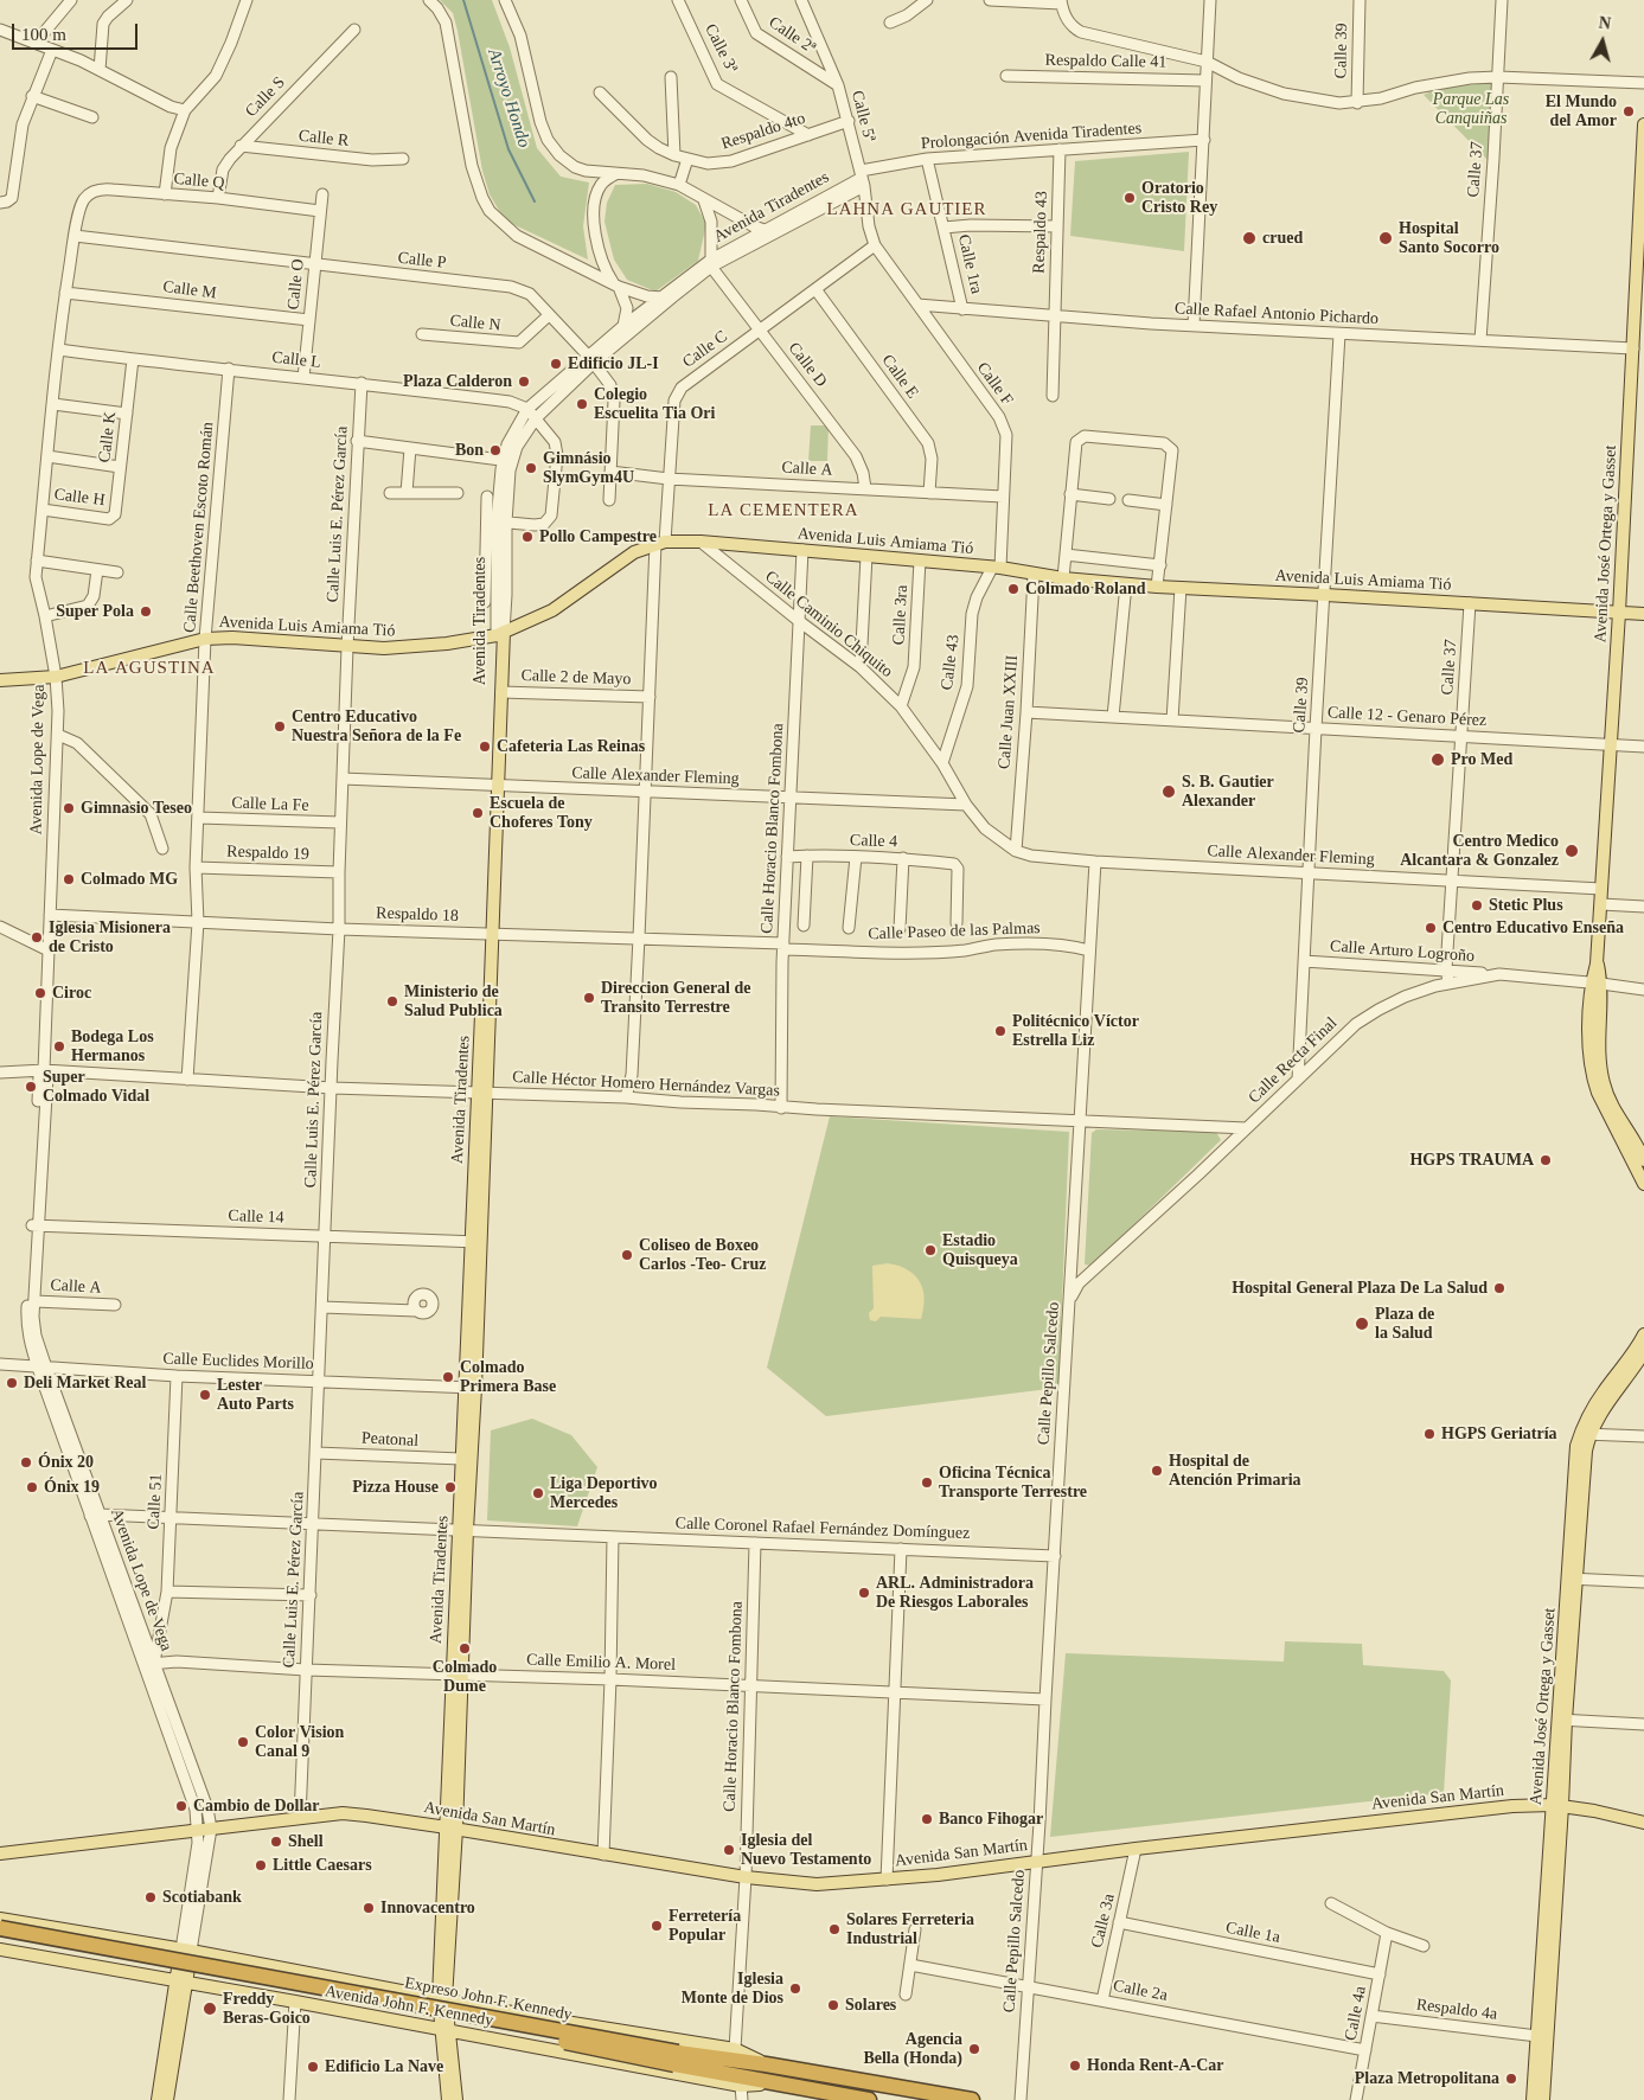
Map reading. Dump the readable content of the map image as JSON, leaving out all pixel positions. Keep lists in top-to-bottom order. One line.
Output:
{"streets":{"highway":["Expreso John F. Kennedy"],"main road":["Avenida Tiradentes","Avenida Luis Amiama Tió","Avenida José Ortega y Gasset","Avenida Lope de Vega","Avenida San Martín","Avenida John F. Kennedy"],"street":["Calle 2ª","Calle 3ª","Calle 39","Respaldo Calle 41","Calle S","Calle 5ª","Respaldo 4to","Prolongación Avenida Tiradentes","Calle R","Calle 37","Calle Q","Respaldo 43","Calle P","Calle 1ra","Calle O","Calle M","Calle Rafael Antonio Pichardo","Calle N","Calle C","Calle L","Calle D","Calle E","Calle F","Calle K","Calle A","Calle H","Calle Luis E. Pérez García","Calle Beethoven Escoto Román","Calle 3ra","Calle Caminio Chiquito","Calle 43","Calle 2 de Mayo","Calle Juan XXIII","Calle 12 - Genaro Pérez","Calle Alexander Fleming","Calle La Fe","Calle Horacio Blanco Fombona","Calle 4","Respaldo 19","Respaldo 18","Calle Paseo de las Palmas","Calle Arturo Logroño","Calle Recta Final","Calle Héctor Homero Hernández Vargas","Calle 14","Calle Euclides Morillo","Calle Pepillo Salcedo","Peatonal","Calle 51","Calle Coronel Rafael Fernández Domínguez","Calle Emilio A. Morel","Calle 3a","Calle 1a","Calle 2a","Respaldo 4a","Calle 4a"]},"crossings":[["Calle 2ª","Calle 5ª"],["Calle 3ª","Respaldo 4to"],["Calle 39","Calle Rafael Antonio Pichardo"],["Calle 39","Avenida Luis Amiama Tió"],["Calle 39","Calle 12 - Genaro Pérez"],["Calle 39","Calle Alexander Fleming"],["Calle 39","Calle Arturo Logroño"],["Calle 39","Calle Recta Final"],["Calle S","Calle R"],["Calle S","Calle Q"],["Calle 5ª","Respaldo 4to"],["Calle 5ª","Prolongación Avenida Tiradentes"],["Calle 5ª","Avenida Tiradentes"],["Calle 5ª","Calle C"],["Calle 5ª","Calle F"],["Prolongación Avenida Tiradentes","Avenida Tiradentes"],["Prolongación Avenida Tiradentes","Respaldo 43"],["Prolongación Avenida Tiradentes","Calle 1ra"],["Calle 37","Calle Rafael Antonio Pichardo"],["Calle 37","Avenida Luis Amiama Tió"],["Calle 37","Calle 12 - Genaro Pérez"],["Calle 37","Calle Alexander Fleming"],["Calle 37","Calle Arturo Logroño"],["Calle 37","Calle Recta Final"],["Calle Q","Calle O"],["Calle Q","Avenida Lope de Vega"],["Avenida Tiradentes","Calle P"],["Avenida Tiradentes","Calle L"],["Avenida Tiradentes","Calle D"],["Avenida Tiradentes","Avenida Luis Amiama Tió"],["Avenida Tiradentes","Calle 2 de Mayo"],["Avenida Tiradentes","Calle Alexander Fleming"],["Avenida Tiradentes","Respaldo 18"],["Avenida Tiradentes","Calle Héctor Homero Hernández Vargas"],["Avenida Tiradentes","Calle 14"],["Avenida Tiradentes","Calle Euclides Morillo"],["Avenida Tiradentes","Peatonal"],["Avenida Tiradentes","Calle Coronel Rafael Fernández Domínguez"],["Avenida Tiradentes","Calle Emilio A. Morel"],["Avenida Tiradentes","Avenida San Martín"],["Avenida Tiradentes","Avenida John F. Kennedy"],["Respaldo 43","Calle Rafael Antonio Pichardo"],["Calle P","Calle O"],["Calle P","Calle N"],["Calle P","Calle A"],["Calle P","Avenida Lope de Vega"],["Calle 1ra","Calle Rafael Antonio Pichardo"],["Calle O","Calle M"],["Calle O","Calle L"],["Calle M","Avenida Lope de Vega"],["Calle Rafael Antonio Pichardo","Calle F"],["Calle Rafael Antonio Pichardo","Avenida José Ortega y Gasset"],["Calle C","Calle D"],["Calle C","Calle E"],["Calle C","Calle F"],["Calle C","Calle A"],["Calle C","Avenida Luis Amiama Tió"],["Calle C","Calle 2 de Mayo"],["Calle C","Calle Alexander Fleming"],["Calle C","Respaldo 18"],["Calle L","Calle K"],["Calle L","Calle Luis E. Pérez García"],["Calle L","Calle Beethoven Escoto Román"],["Calle L","Avenida Lope de Vega"],["Calle D","Calle A"],["Calle E","Calle A"],["Calle F","Calle A"],["Calle F","Avenida Luis Amiama Tió"],["Calle F","Calle 43"],["Calle K","Calle H"],["Calle A","Avenida Lope de Vega"],["Calle H","Avenida Lope de Vega"],["Calle Luis E. Pérez García","Avenida Luis Amiama Tió"],["Calle Luis E. Pérez García","Calle Alexander Fleming"],["Calle Luis E. Pérez García","Calle La Fe"],["Calle Luis E. Pérez García","Respaldo 19"],["Calle Luis E. Pérez García","Respaldo 18"],["Calle Luis E. Pérez García","Calle Héctor Homero Hernández Vargas"],["Calle Luis E. Pérez García","Calle 14"],["Calle Luis E. Pérez García","Calle Euclides Morillo"],["Calle Luis E. Pérez García","Peatonal"],["Calle Luis E. Pérez García","Calle Coronel Rafael Fernández Domínguez"],["Calle Luis E. Pérez García","Calle Emilio A. Morel"],["Calle Luis E. Pérez García","Avenida San Martín"],["Calle Beethoven Escoto Román","Avenida Luis Amiama Tió"],["Calle Beethoven Escoto Román","Calle La Fe"],["Calle Beethoven Escoto Román","Respaldo 19"],["Calle Beethoven Escoto Román","Respaldo 18"],["Calle Beethoven Escoto Román","Calle Héctor Homero Hernández Vargas"],["Avenida Luis Amiama Tió","Avenida José Ortega y Gasset"],["Avenida Luis Amiama Tió","Calle 3ra"],["Avenida Luis Amiama Tió","Calle Caminio Chiquito"],["Avenida Luis Amiama Tió","Calle 43"],["Avenida Luis Amiama Tió","Calle Juan XXIII"],["Avenida Luis Amiama Tió","Avenida Lope de Vega"],["Avenida Luis Amiama Tió","Calle Horacio Blanco Fombona"],["Avenida José Ortega y Gasset","Calle 12 - Genaro Pérez"],["Avenida José Ortega y Gasset","Calle Alexander Fleming"],["Avenida José Ortega y Gasset","Calle Recta Final"],["Avenida José Ortega y Gasset","Avenida San Martín"],["Avenida José Ortega y Gasset","Respaldo 4a"],["Calle 3ra","Calle Caminio Chiquito"],["Calle Caminio Chiquito","Calle 43"],["Calle Caminio Chiquito","Calle Juan XXIII"],["Calle Caminio Chiquito","Calle Alexander Fleming"],["Calle Caminio Chiquito","Calle Horacio Blanco Fombona"],["Calle Juan XXIII","Calle 12 - Genaro Pérez"],["Calle Juan XXIII","Calle Alexander Fleming"],["Avenida Lope de Vega","Respaldo 18"],["Avenida Lope de Vega","Calle Héctor Homero Hernández Vargas"],["Avenida Lope de Vega","Calle 14"],["Avenida Lope de Vega","Calle Euclides Morillo"],["Avenida Lope de Vega","Calle 51"],["Avenida Lope de Vega","Calle Coronel Rafael Fernández Domínguez"],["Avenida Lope de Vega","Calle Emilio A. Morel"],["Avenida Lope de Vega","Avenida San Martín"],["Avenida Lope de Vega","Avenida John F. Kennedy"],["Calle Alexander Fleming","Calle Horacio Blanco Fombona"],["Calle Alexander Fleming","Calle Pepillo Salcedo"],["Calle Horacio Blanco Fombona","Calle 4"],["Calle Horacio Blanco Fombona","Respaldo 18"],["Calle Horacio Blanco Fombona","Calle Paseo de las Palmas"],["Calle Horacio Blanco Fombona","Calle Héctor Homero Hernández Vargas"],["Calle Horacio Blanco Fombona","Calle Coronel Rafael Fernández Domínguez"],["Calle Horacio Blanco Fombona","Calle Emilio A. Morel"],["Calle Horacio Blanco Fombona","Avenida San Martín"],["Calle Horacio Blanco Fombona","Avenida John F. Kennedy"],["Respaldo 18","Calle Paseo de las Palmas"],["Calle Paseo de las Palmas","Calle Pepillo Salcedo"],["Calle Arturo Logroño","Calle Recta Final"],["Calle Recta Final","Calle Héctor Homero Hernández Vargas"],["Calle Recta Final","Calle Pepillo Salcedo"],["Calle Héctor Homero Hernández Vargas","Calle Pepillo Salcedo"],["Calle Euclides Morillo","Calle 51"],["Calle Pepillo Salcedo","Calle Coronel Rafael Fernández Domínguez"],["Calle Pepillo Salcedo","Calle Emilio A. Morel"],["Calle Pepillo Salcedo","Avenida San Martín"],["Calle Pepillo Salcedo","Calle 2a"],["Calle 51","Calle Coronel Rafael Fernández Domínguez"],["Calle 51","Calle Emilio A. Morel"],["Avenida San Martín","Calle 3a"],["Calle 3a","Calle 1a"],["Calle 3a","Calle 2a"],["Calle 1a","Calle 4a"],["Calle 2a","Calle 4a"],["Expreso John F. Kennedy","Avenida John F. Kennedy"],["Respaldo 4a","Calle 4a"]],"districts":["LAHNA GAUTIER","LA CEMENTERA","LA AGUSTINA"],"water":["Arroyo Hondo"],"parks":["Parque Las Canquiñas"],"places":["El Mundo del Amor","Oratorio Cristo Rey","crued","Hospital Santo Socorro","Edificio JL-I","Plaza Calderon","Colegio Escuelita Tia Ori","Bon","Gimnásio SlymGym4U","Pollo Campestre","Colmado Roland","Super Pola","Centro Educativo Nuestra Señora de la Fe","Cafeteria Las Reinas","Pro Med","S. B. Gautier Alexander","Gimnasio Teseo","Escuela de Choferes Tony","Centro Medico Alcantara & Gonzalez","Colmado MG","Stetic Plus","Centro Educativo Enseña","Iglesia Misionera de Cristo","Ciroc","Direccion General de Transito Terrestre","Ministerio de Salud Publica","Politécnico Víctor Estrella Liz","Bodega Los Hermanos","Super Colmado Vidal","HGPS TRAUMA","Estadio Quisqueya","Coliseo de Boxeo Carlos -Teo- Cruz","Hospital General Plaza De La Salud","Plaza de la Salud","Colmado Primera Base","Deli Market Real","Lester Auto Parts","HGPS Geriatría","Ónix 20","Hospital de Atención Primaria","Oficina Técnica Transporte Terrestre","Ónix 19","Pizza House","Liga Deportivo Mercedes","ARL. Administradora De Riesgos Laborales","Colmado Dume","Color Vision Canal 9","Cambio de Dollar","Banco Fihogar","Shell","Iglesia del Nuevo Testamento","Little Caesars","Scotiabank","Innovacentro","Ferretería Popular","Solares Ferreteria Industrial","Iglesia Monte de Dios","Solares","Freddy Beras-Goico","Agencia Bella (Honda)","Honda Rent-A-Car","Edificio La Nave","Plaza Metropolitana"],"scale_bar":"100 m","north":"top"}
